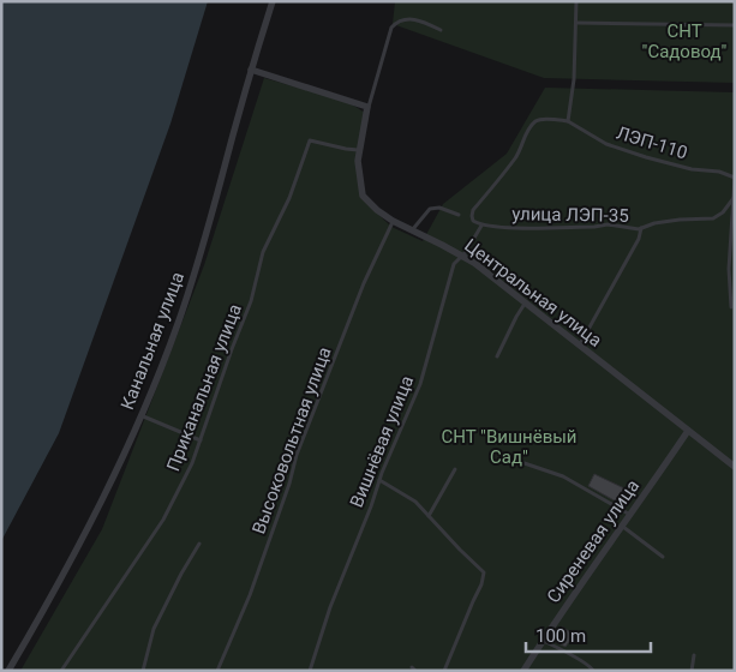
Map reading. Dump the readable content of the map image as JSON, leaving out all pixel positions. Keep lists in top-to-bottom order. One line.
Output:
{"streets":{"street":["Центральная улица","Канальная улица","Сиреневая улица"],"lane":["ЛЭП-110","улица ЛЭП-35","Приканальная улица","Высоковольтная улица","Вишнёвая улица"]},"crossings":[["улица ЛЭП-35","Вишнёвая улица"],["Центральная улица","Приканальная улица"],["Центральная улица","Высоковольтная улица"],["Центральная улица","Вишнёвая улица"],["Центральная улица","Сиреневая улица"]],"parks":["СНТ \"Садовод\"","СНТ \"Вишнёвый Сад\""],"scale_bar":"100 m"}
